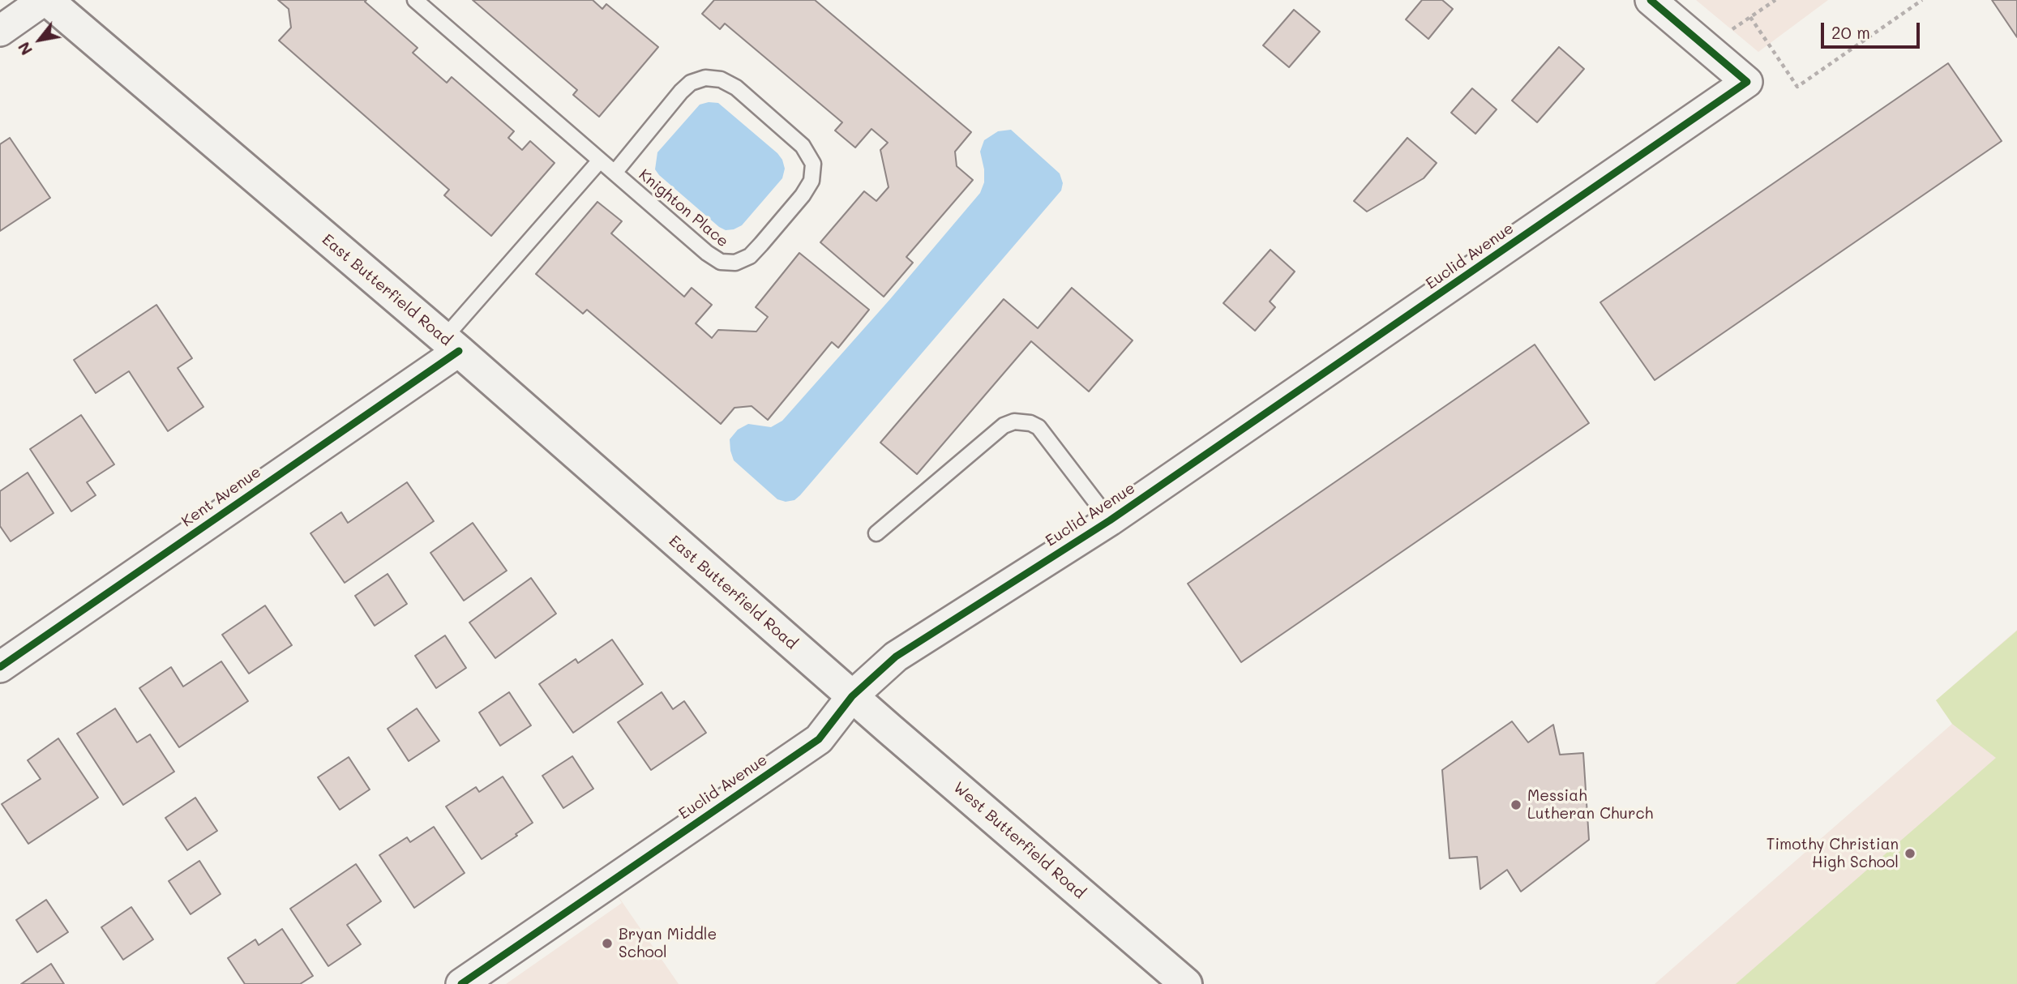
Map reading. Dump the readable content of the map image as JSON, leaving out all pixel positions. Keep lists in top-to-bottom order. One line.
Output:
{"streets":{"main road":["East Butterfield Road","West Butterfield Road"],"street":["Euclid Avenue","Kent Avenue"],"lane":["Knighton Place"]},"crossings":[["Euclid Avenue","East Butterfield Road"],["Euclid Avenue","West Butterfield Road"],["East Butterfield Road","Kent Avenue"],["East Butterfield Road","West Butterfield Road"]],"places":["Messiah Lutheran Church","Timothy Christian High School","Bryan Middle School"],"scale_bar":"20 m","north":"bottom left"}
